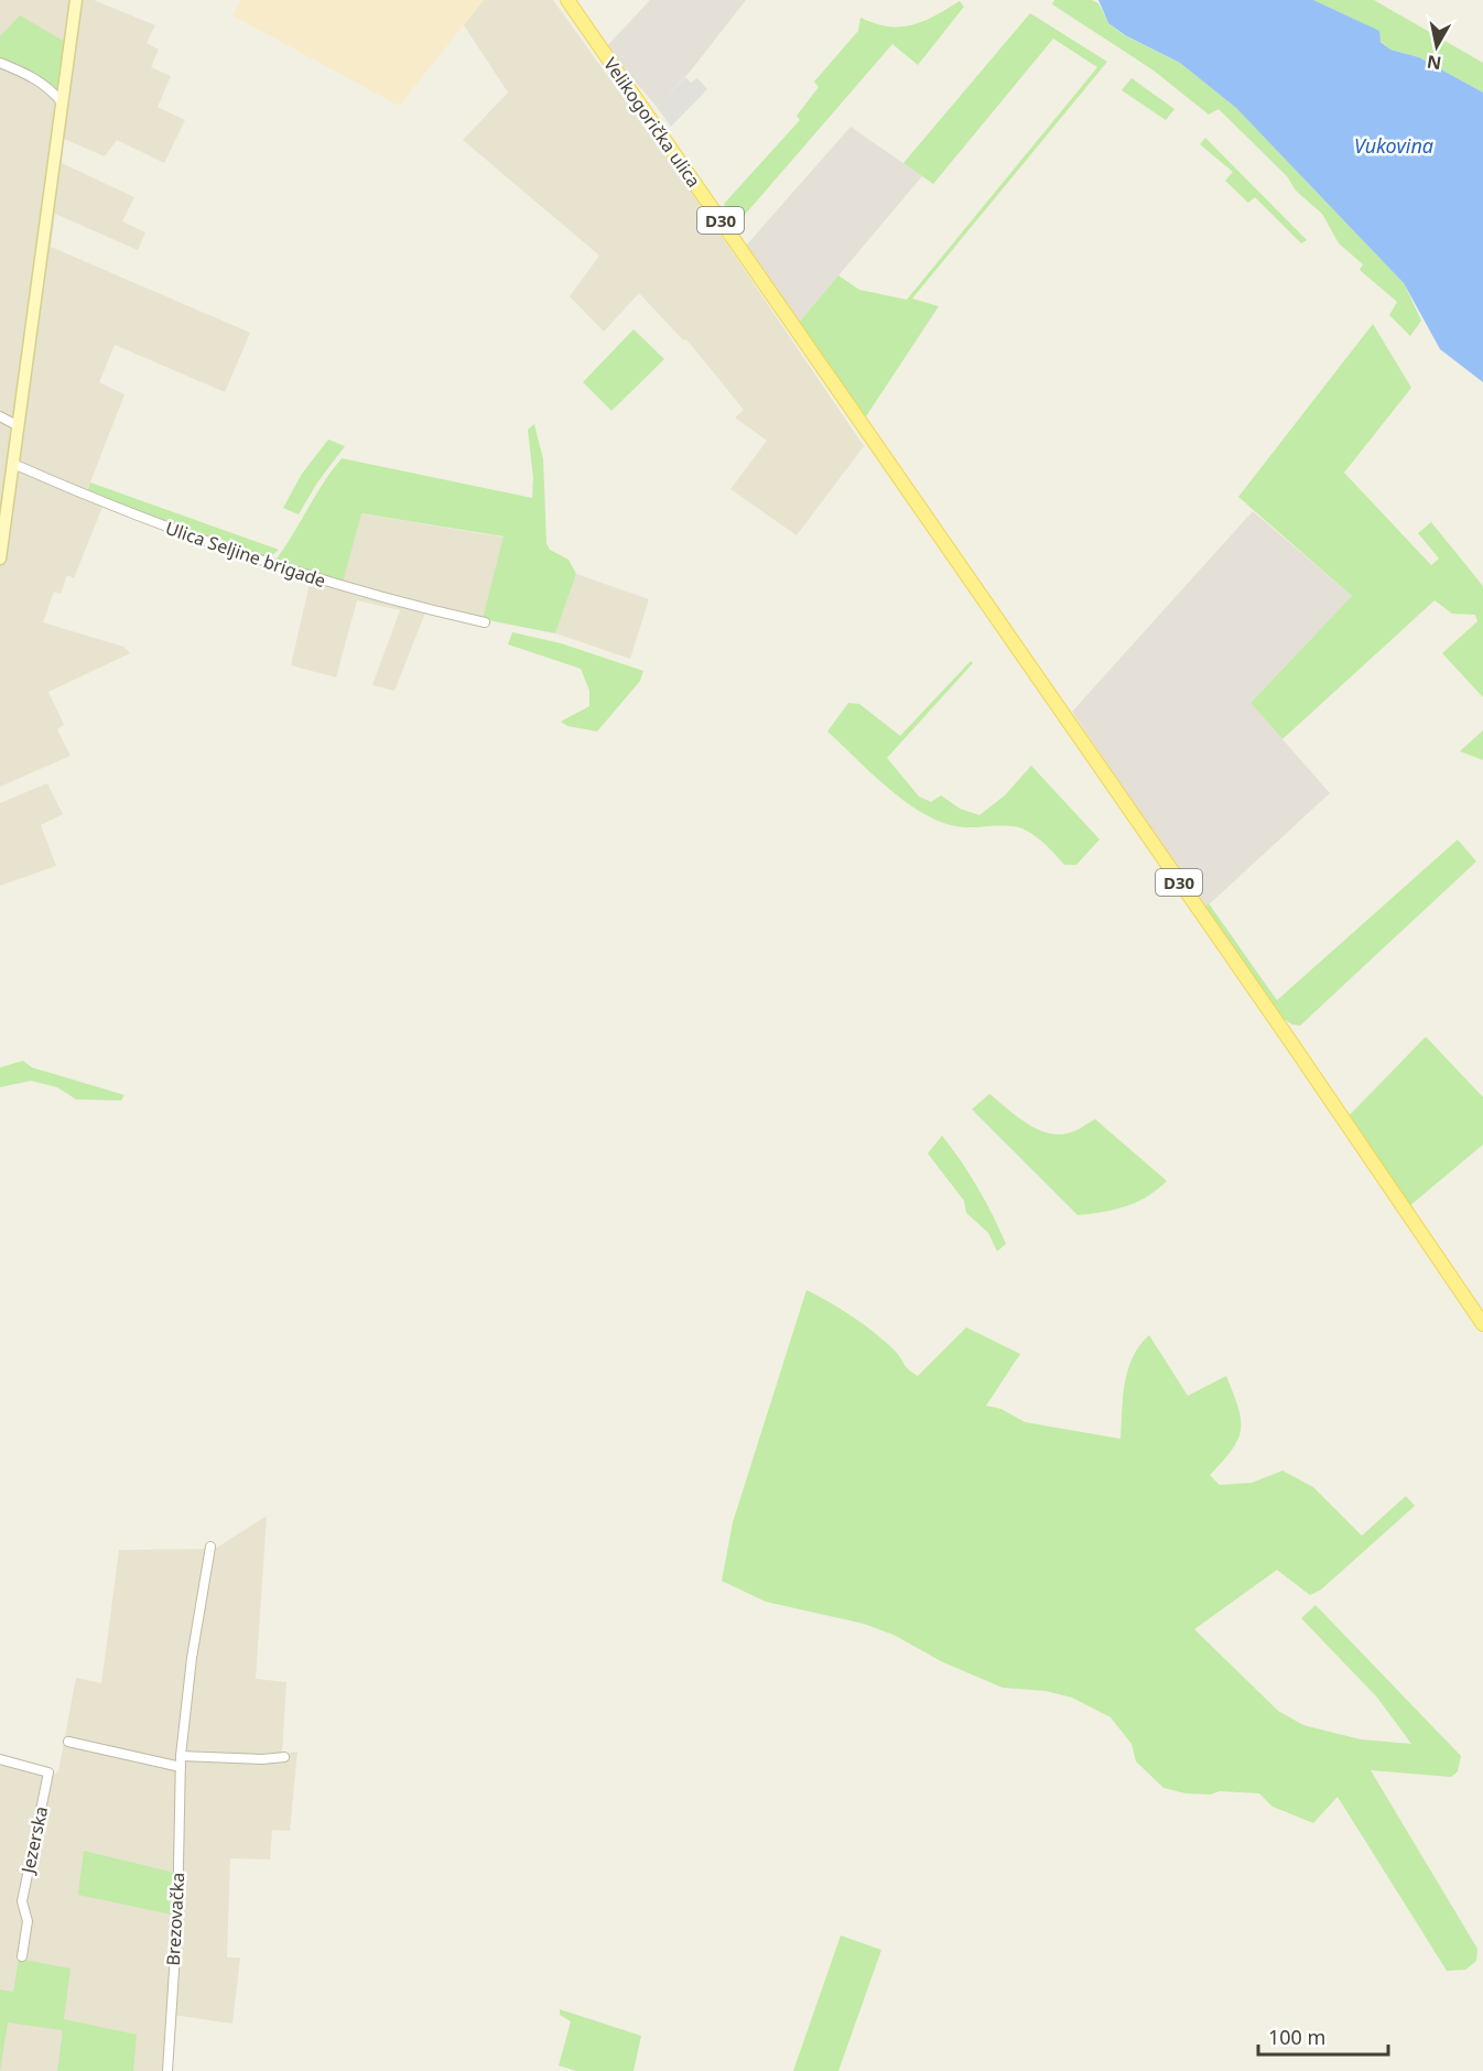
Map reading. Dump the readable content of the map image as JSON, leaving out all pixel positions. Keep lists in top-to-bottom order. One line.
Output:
{"streets":{"main road":["Velikogorička ulica","D30"],"street":["Ulica Seljine brigade","Jezerska","Brezovačka"]},"water":["Vukovina"],"scale_bar":"100 m","north":"bottom"}
